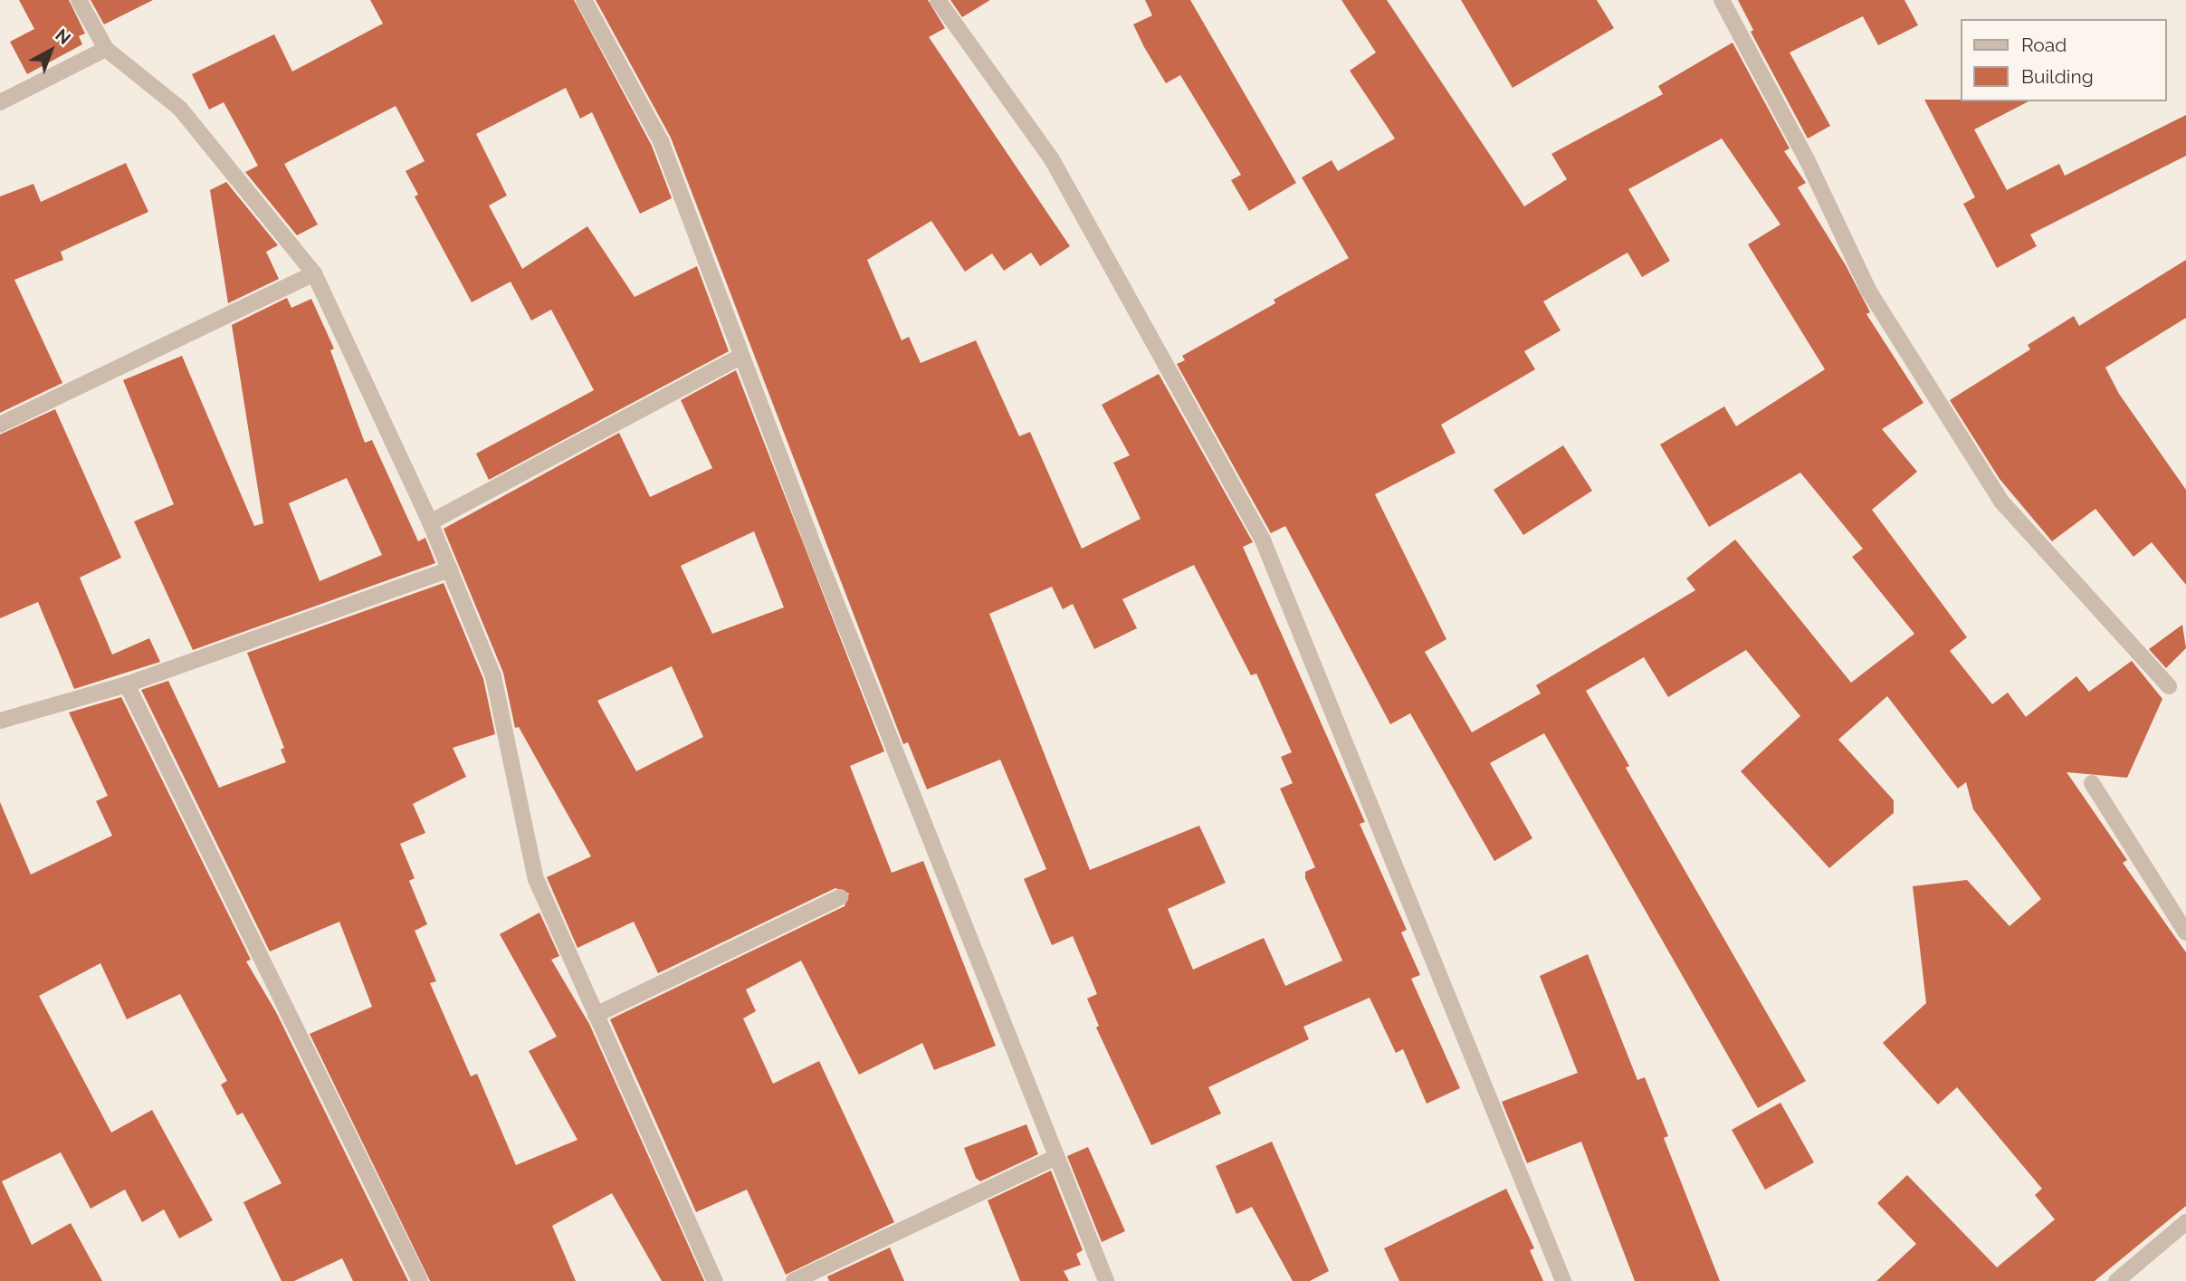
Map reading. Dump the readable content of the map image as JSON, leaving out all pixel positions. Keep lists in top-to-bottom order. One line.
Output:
{"legend":["Road","Building"],"north":"top right"}
